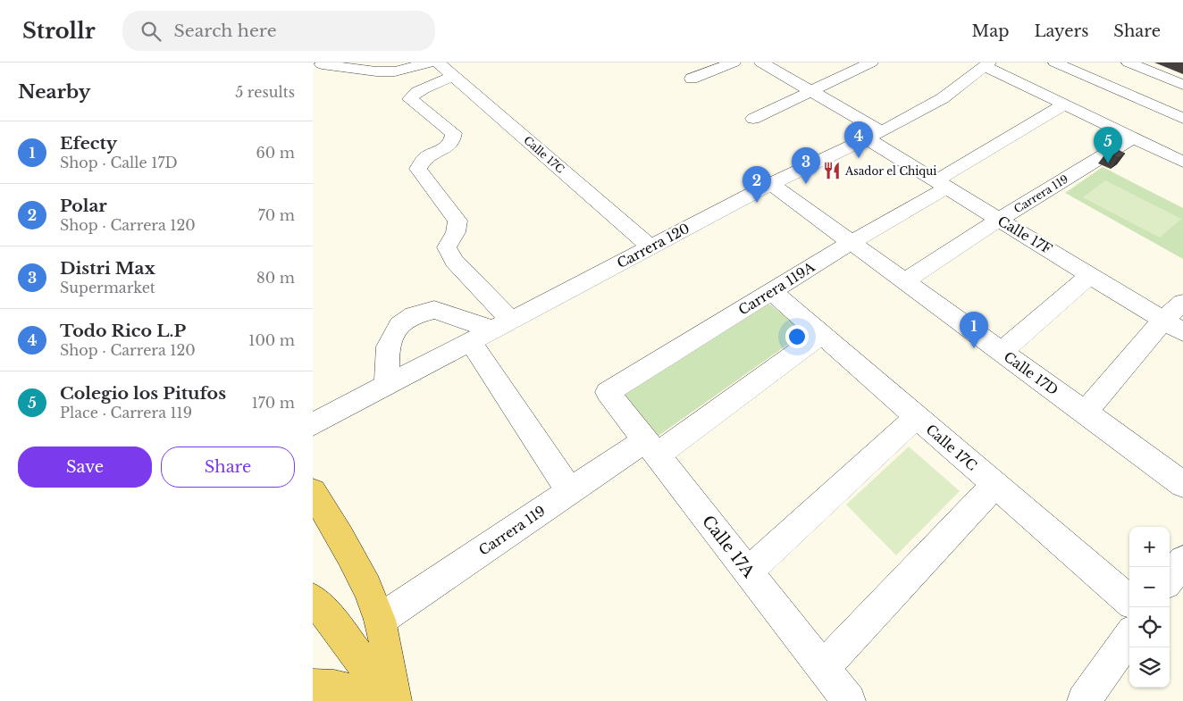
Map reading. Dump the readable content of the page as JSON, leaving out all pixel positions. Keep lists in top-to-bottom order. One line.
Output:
{"streets":{"street":["Calle 17C","Carrera 119","Calle 17F","Carrera 120","Carrera 119A","Calle 17D","Calle 17A"]},"crossings":[["Calle 17C","Carrera 119"],["Calle 17C","Carrera 120"],["Calle 17C","Carrera 119A"],["Carrera 119","Calle 17F"],["Carrera 119","Calle 17D"],["Carrera 119","Calle 17A"],["Calle 17F","Carrera 120"],["Calle 17F","Carrera 119A"],["Carrera 120","Calle 17D"],["Carrera 119A","Calle 17D"],["Carrera 119A","Calle 17A"]],"places":{"restaurant":["Asador el Chiqui"]},"page":{"header":"Strollr","search":"Search here","nav":["Map","Layers","Share"],"heading":["Nearby","5 results"],"list":[{"mark":"1","name":"Efecty","note":"Shop · Calle 17D","value":"60 m"},{"mark":"2","name":"Polar","note":"Shop · Carrera 120","value":"70 m"},{"mark":"3","name":"Distri Max","note":"Supermarket","value":"80 m"},{"mark":"4","name":"Todo Rico L.P","note":"Shop · Carrera 120","value":"100 m"},{"mark":"5","name":"Colegio los Pitufos","note":"Place · Carrera 119","value":"170 m"}],"pins":["4","5","3","2","1"],"buttons":["Save","Share"],"map_buttons":["+","−"]}}
